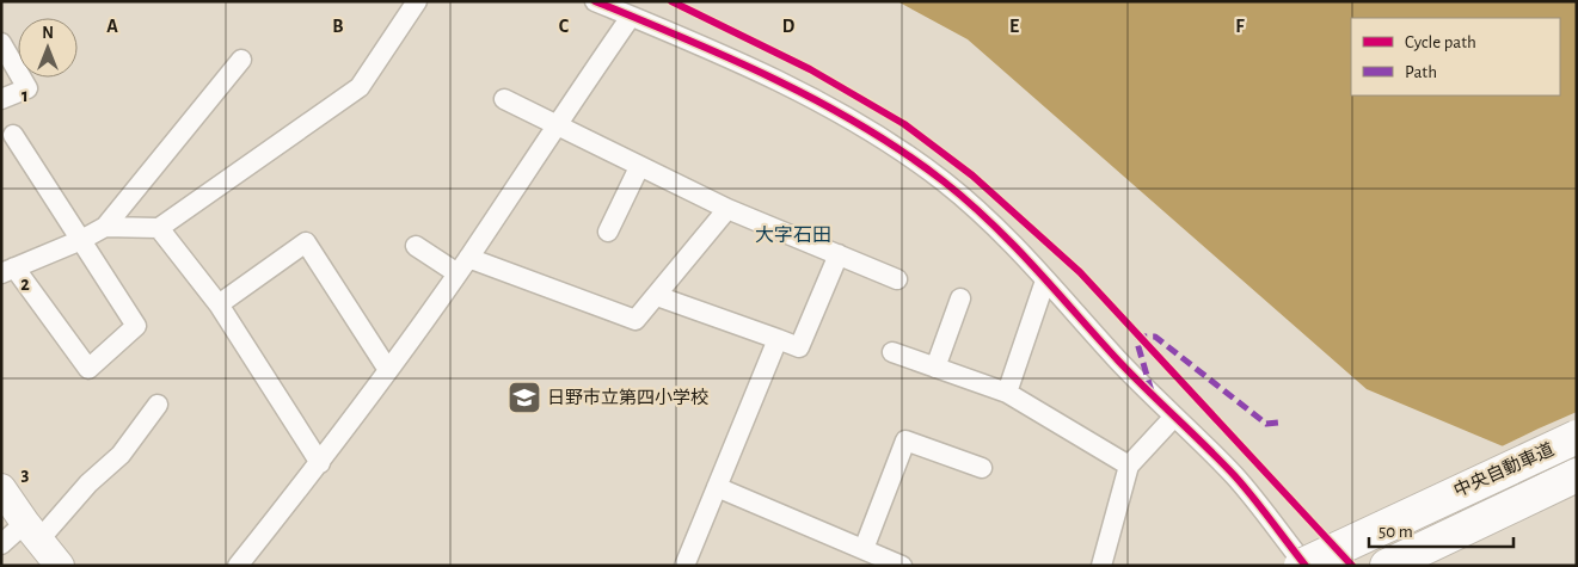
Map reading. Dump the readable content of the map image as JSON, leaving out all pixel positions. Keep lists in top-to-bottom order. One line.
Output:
{"streets":{"highway":["中央自動車道"]},"districts":["大字石田"],"places":{"school or university":["日野市立第四小学校"]},"legend":["Cycle path","Path"],"scale_bar":"50 m","north":"top","grid":{"columns":["A","B","C","D","E","F"],"rows":["1","2","3"]}}
